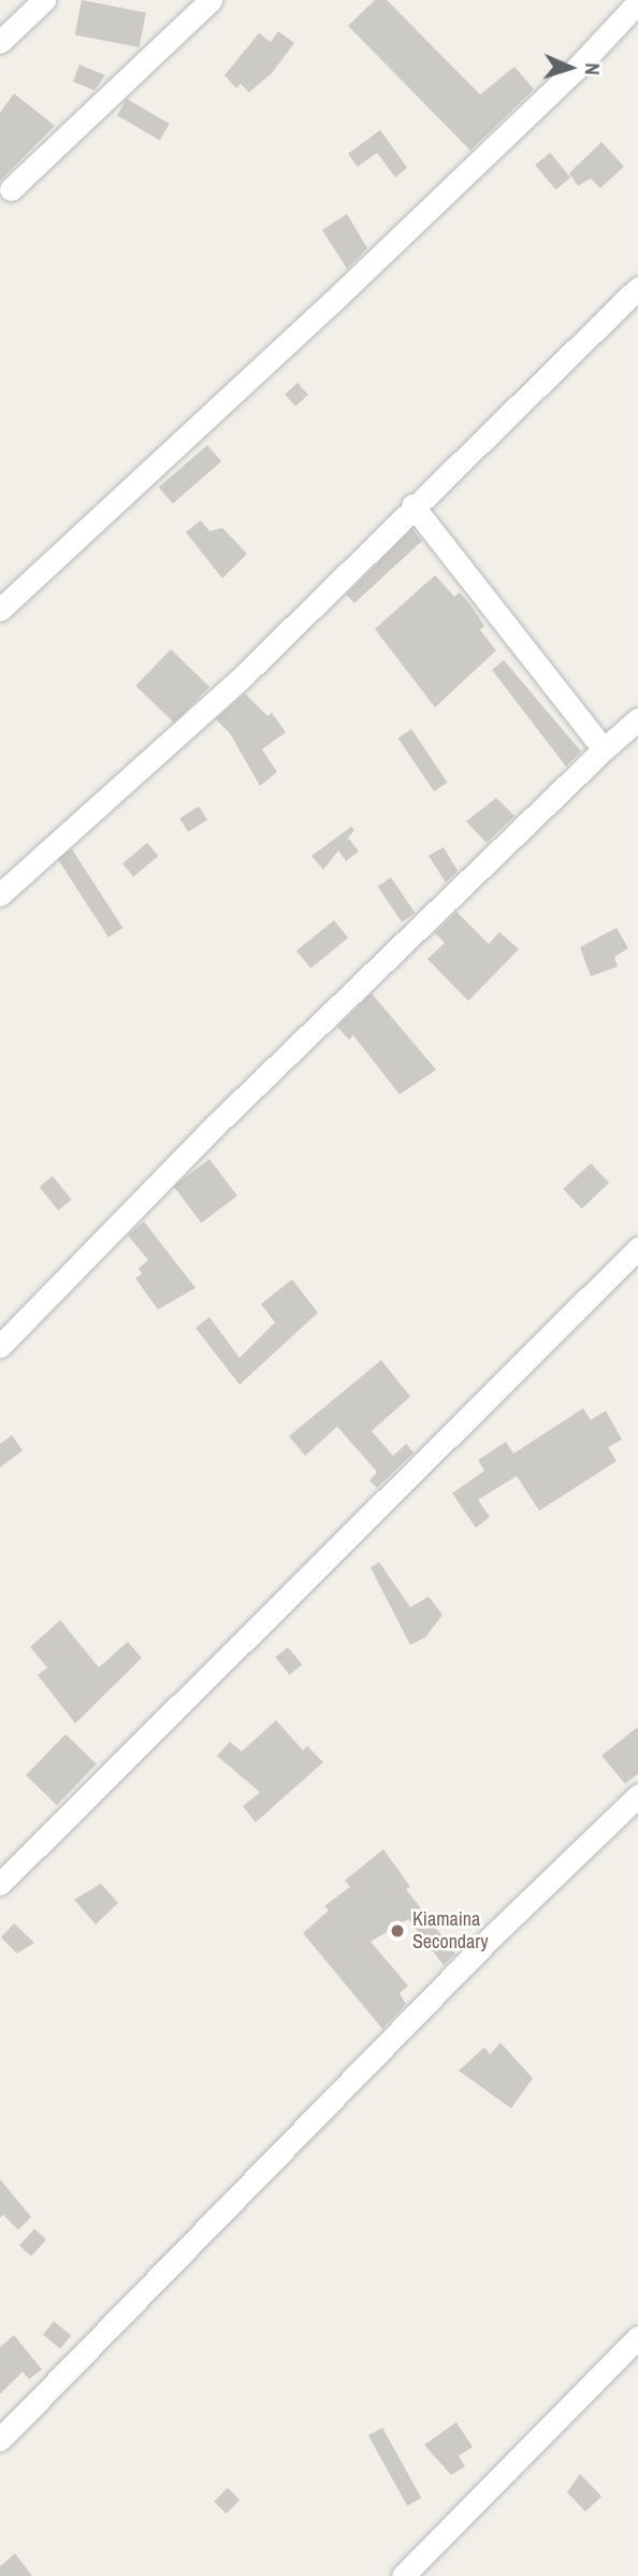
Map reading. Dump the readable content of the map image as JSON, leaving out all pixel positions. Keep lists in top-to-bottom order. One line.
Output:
{"places":["Kiamaina Secondary"],"north":"right"}
